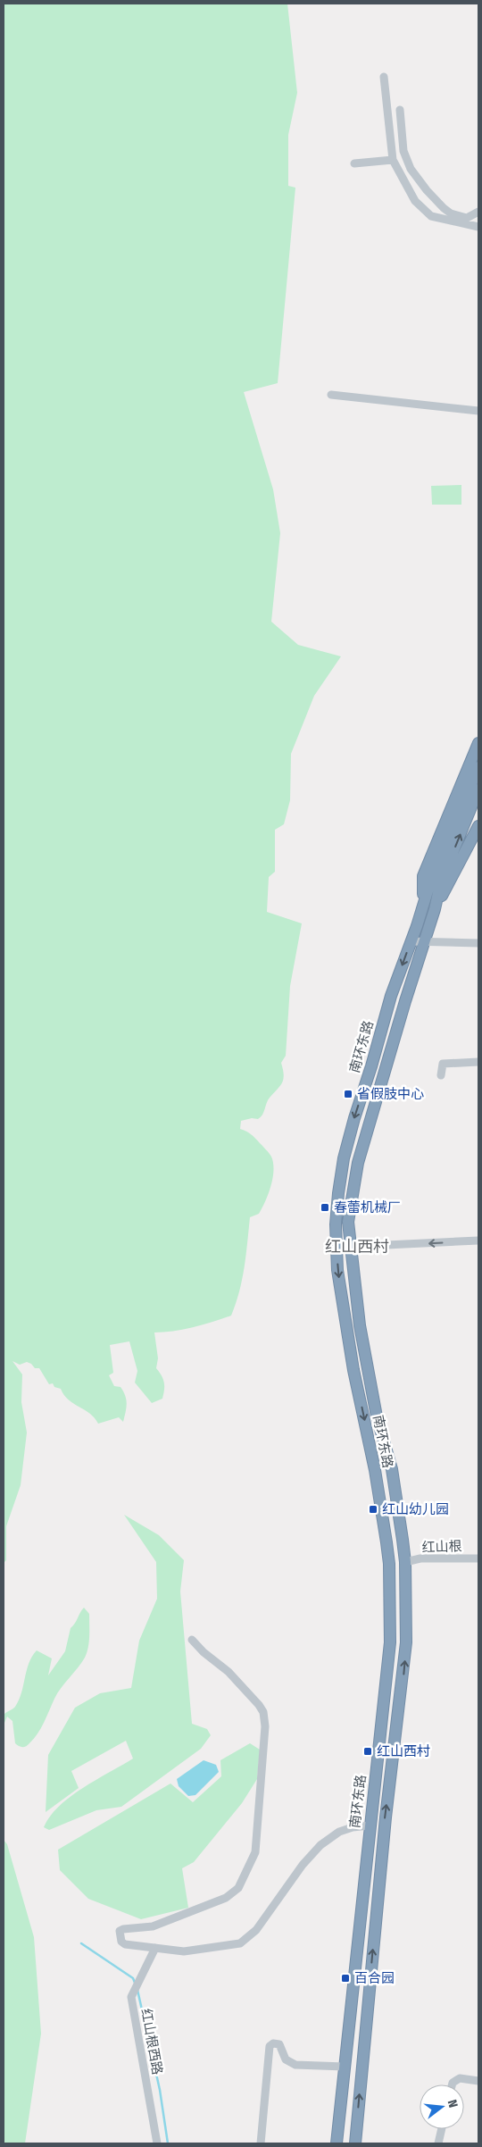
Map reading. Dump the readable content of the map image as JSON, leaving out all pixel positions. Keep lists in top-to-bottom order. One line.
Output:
{"streets":{"highway":["南环东路"],"street":["红山根","红山根西路"]},"crossings":[["南环东路","红山根"]],"districts":["红山西村"],"places":{"transit":["省假肢中心","春蕾机械厂","红山幼儿园","红山西村","百合园"]},"north":"right"}
